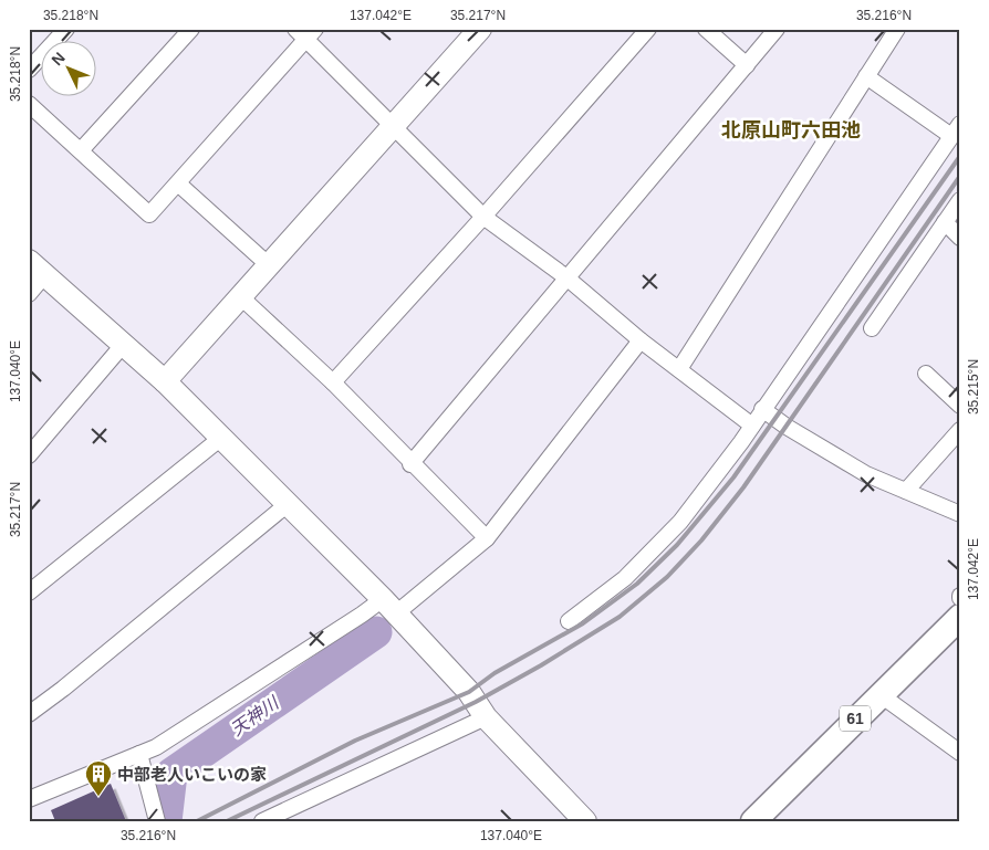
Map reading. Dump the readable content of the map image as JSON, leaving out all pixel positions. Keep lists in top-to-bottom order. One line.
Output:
{"streets":{"main road":["61"]},"districts":["北原山町六田池"],"water":["天神川"],"places":{"building":["中部老人いこいの家"]},"north":"top left","coordinates":["35.218°N","137.042°E","35.217°N","35.216°N","137.040°E","35.215°N"]}
